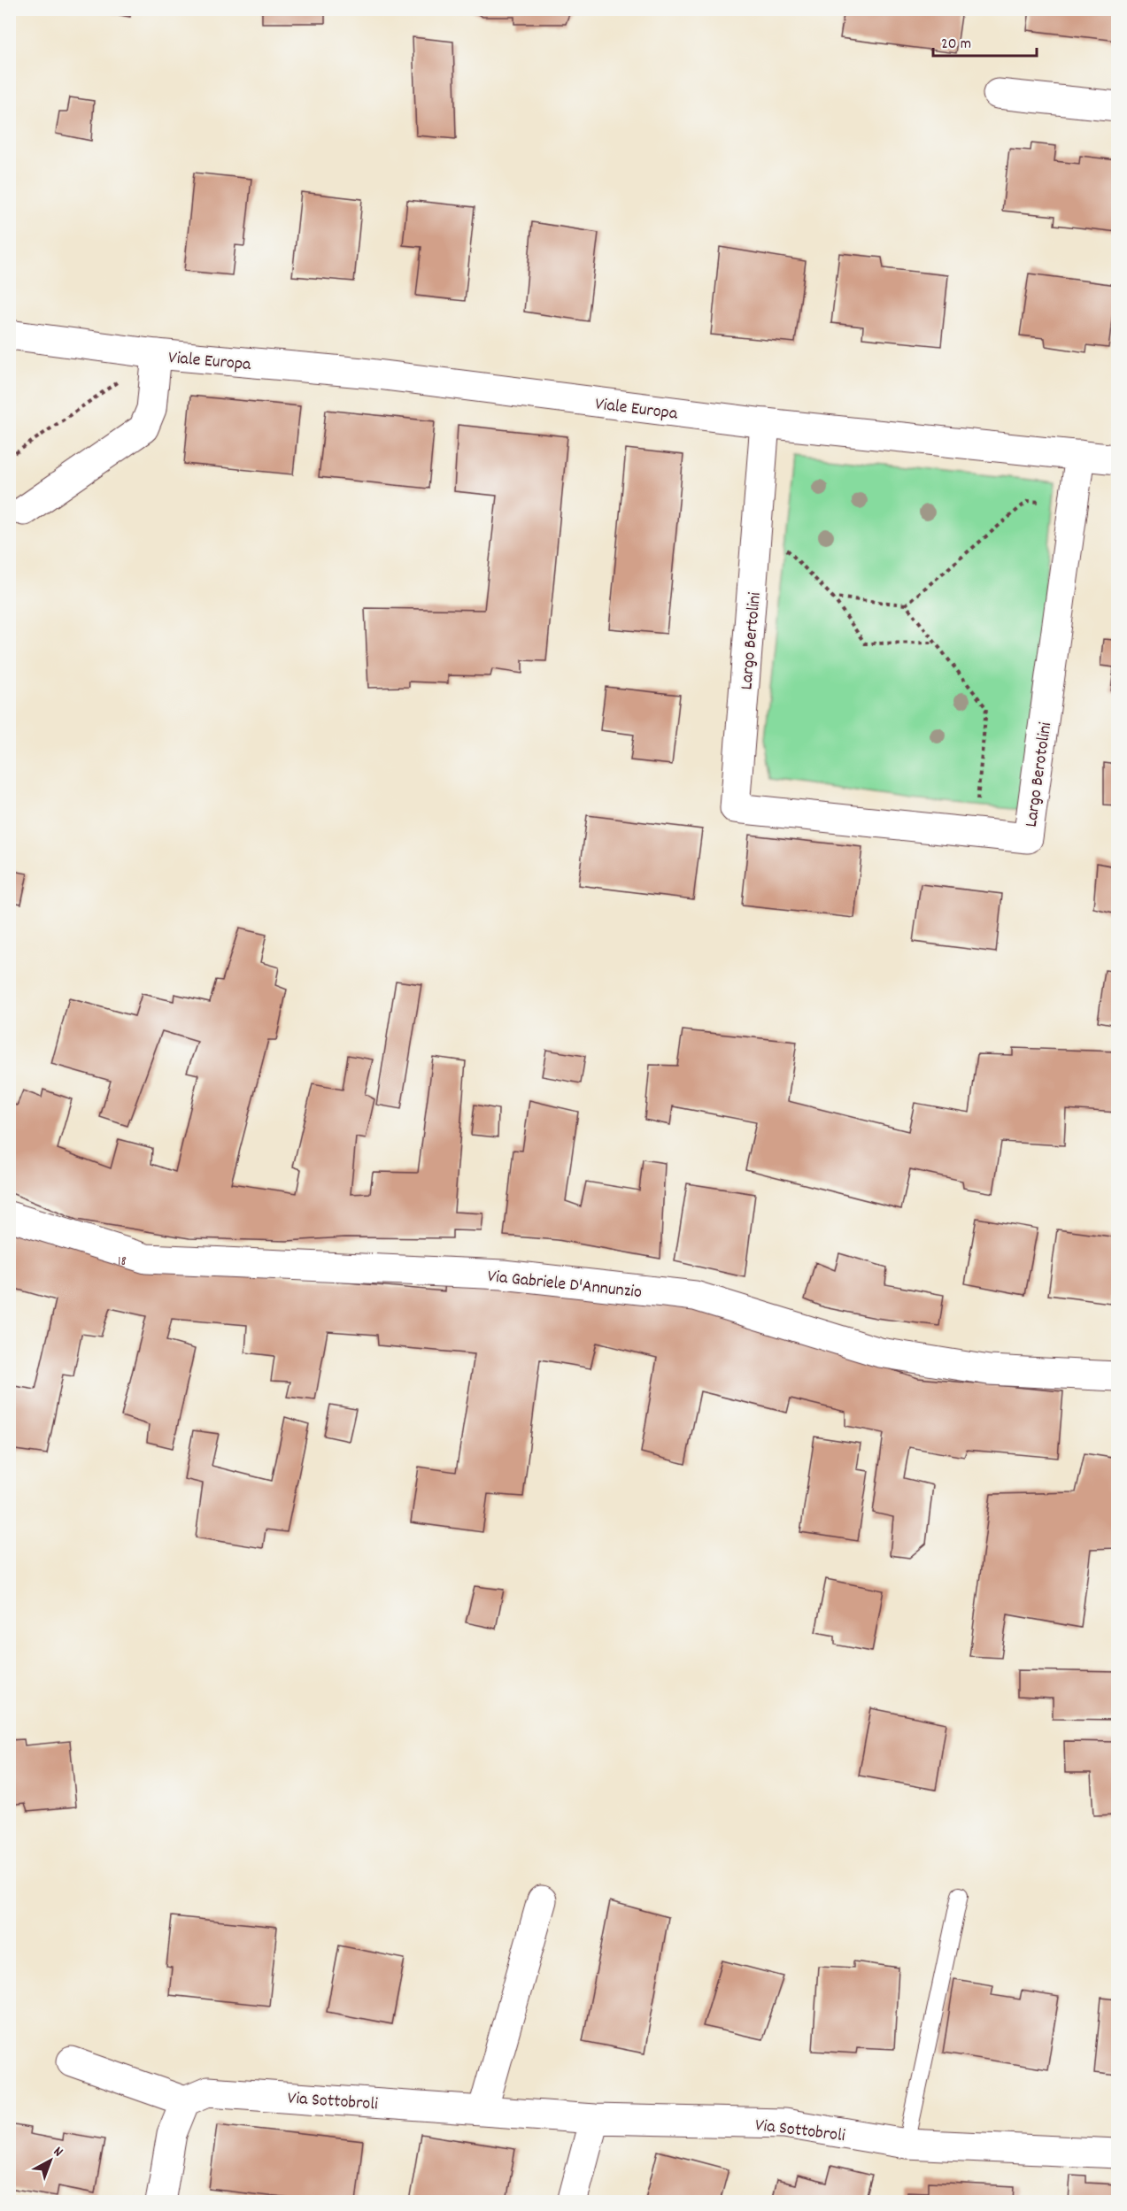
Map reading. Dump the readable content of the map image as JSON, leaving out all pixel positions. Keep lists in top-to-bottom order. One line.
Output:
{"streets":{"street":["Viale Europa","Largo Bertolini","Largo Berotolini","Via Gabriele D'Annunzio","Via Sottobroli"]},"crossings":[["Viale Europa","Largo Berotolini"],["Largo Bertolini","Largo Berotolini"]],"house_numbers":["18"],"scale_bar":"20 m","north":"top right"}
